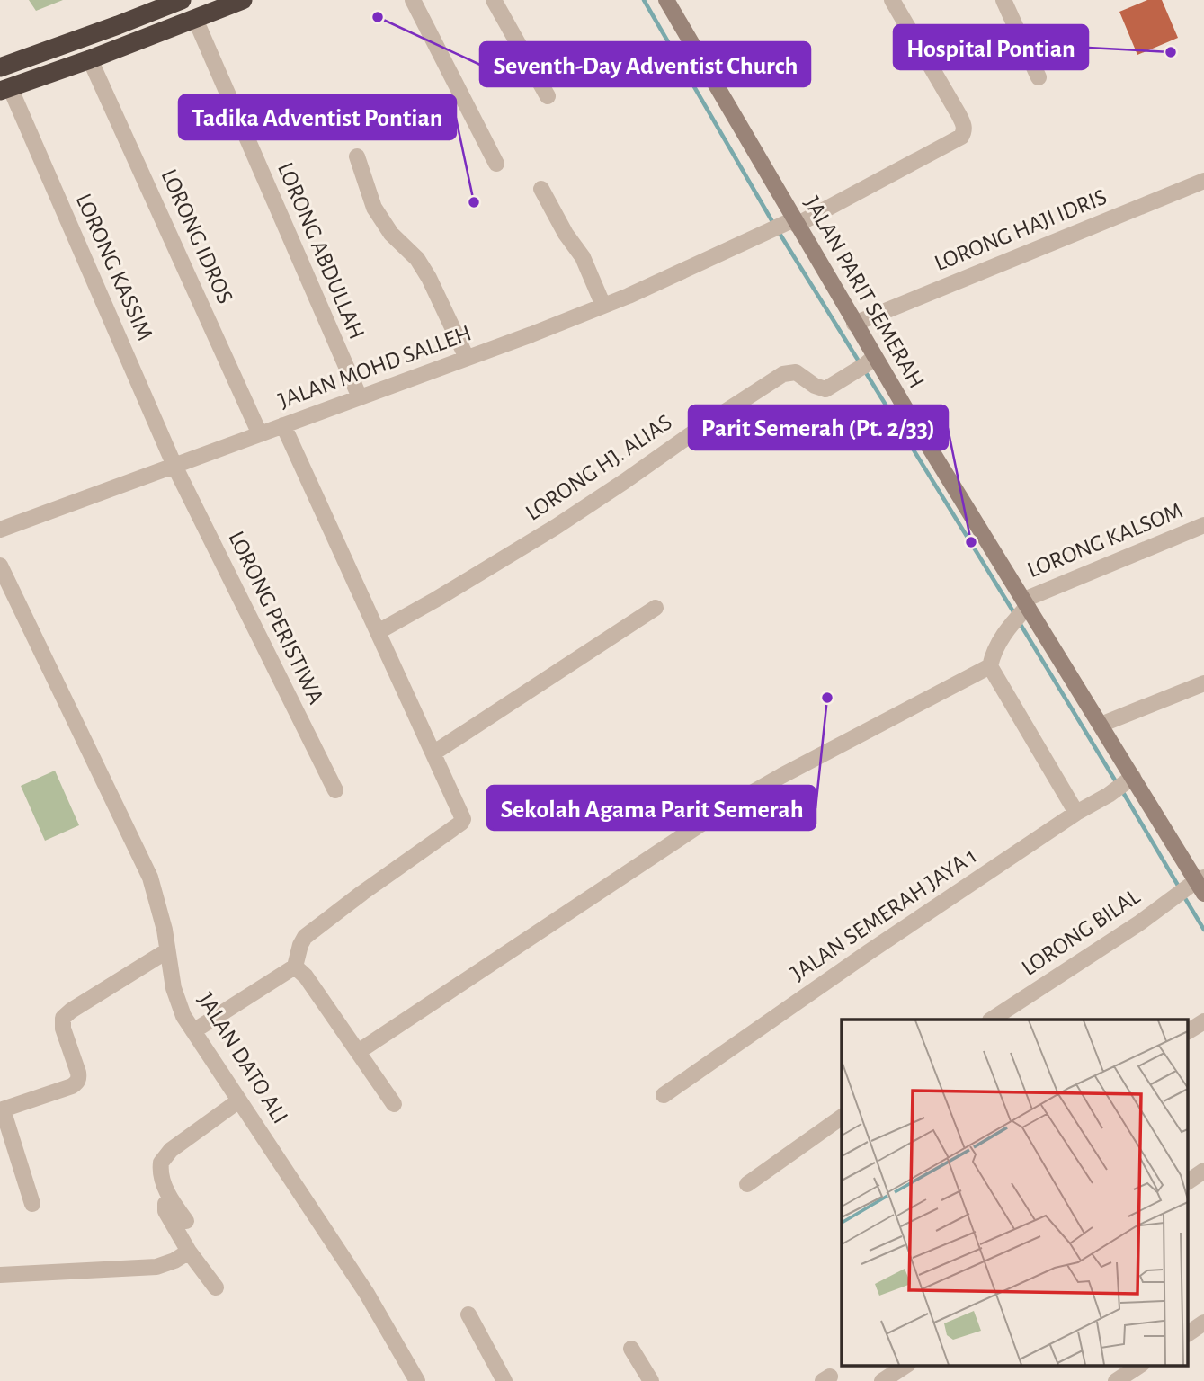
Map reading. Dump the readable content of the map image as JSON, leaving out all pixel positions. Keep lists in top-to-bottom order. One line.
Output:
{"streets":{"main road":["JALAN PARIT SEMERAH"],"street":["LORONG HAJI IDRIS","LORONG IDROS","LORONG ABDULLAH","LORONG KASSIM","JALAN MOHD SALLEH","LORONG HJ. ALIAS","LORONG KALSOM","LORONG PERISTIWA","JALAN SEMERAH JAYA 1","LORONG BILAL","JALAN DATO ALI"]},"crossings":[["LORONG HAJI IDRIS","JALAN PARIT SEMERAH"],["LORONG IDROS","JALAN MOHD SALLEH"],["LORONG ABDULLAH","JALAN MOHD SALLEH"],["LORONG KASSIM","JALAN MOHD SALLEH"],["LORONG KASSIM","LORONG PERISTIWA"],["JALAN PARIT SEMERAH","JALAN MOHD SALLEH"],["JALAN PARIT SEMERAH","LORONG HJ. ALIAS"],["JALAN PARIT SEMERAH","LORONG KALSOM"],["JALAN PARIT SEMERAH","JALAN SEMERAH JAYA 1"],["JALAN PARIT SEMERAH","LORONG BILAL"],["JALAN MOHD SALLEH","LORONG PERISTIWA"]],"places":["Seventh-Day Adventist Church","Hospital Pontian","Tadika Adventist Pontian","Parit Semerah (Pt. 2/33)","Sekolah Agama Parit Semerah"]}
